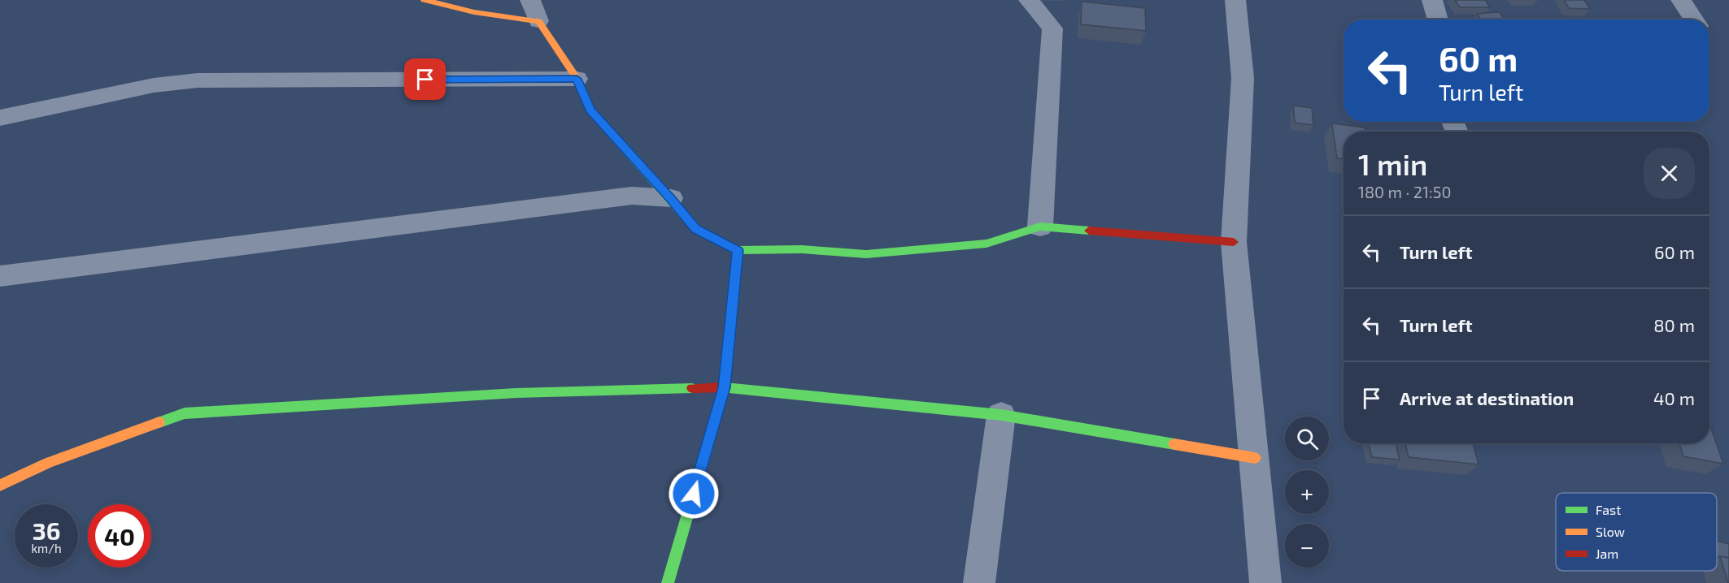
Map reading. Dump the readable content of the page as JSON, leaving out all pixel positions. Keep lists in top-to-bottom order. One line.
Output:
{"legend":["Fast","Slow","Jam"],"page":{"turn":["60 m","Turn left"],"heading":["1 min","180 m · 21:50"],"list":[{"name":"Turn left","value":"60 m"},{"name":"Turn left","value":"80 m"},{"name":"Arrive at destination","value":"40 m"}],"map_buttons":["+","−"],"speed":"36 km/h","limit":"40"}}
